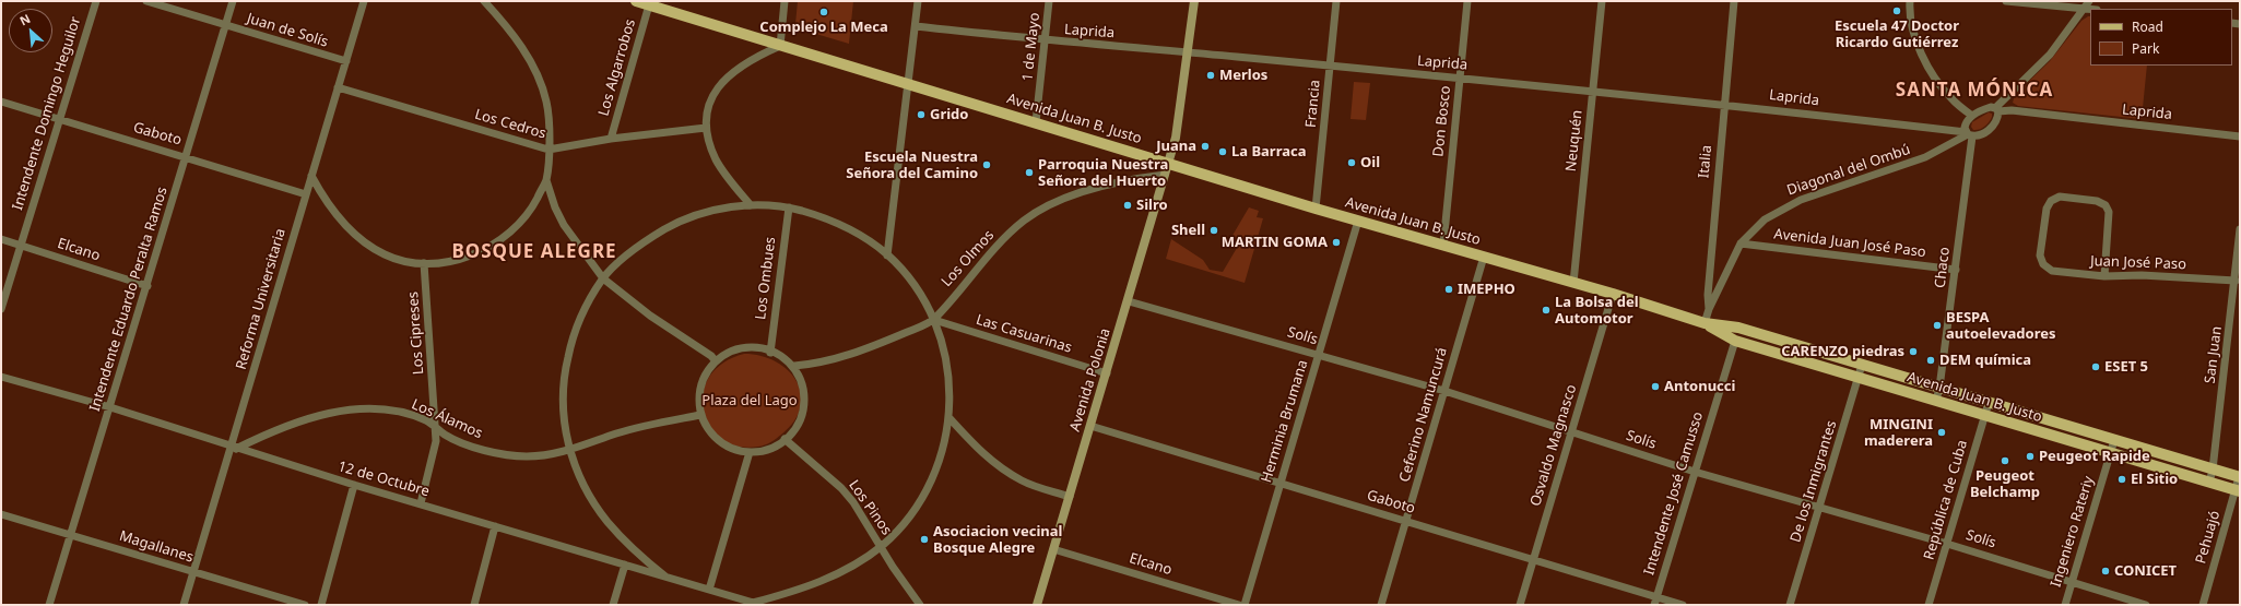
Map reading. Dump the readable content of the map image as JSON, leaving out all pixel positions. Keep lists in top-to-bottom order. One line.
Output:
{"streets":{"main road":["Avenida Juan B. Justo","Avenida Polonia"],"street":["Juan de Solís","Laprida","1 de Mayo","Los Algarrobos","Francia","Intendente Domingo Heguilor","Don Bosco","Los Cedros","Gaboto","Neuquén","Italia","Diagonal del Ombú","Avenida Juan José Paso","Elcano","Los Olmos","Juan José Paso","Chaco","Los Ombues","Intendente Eduardo Peralta Ramos","Reforma Universitaria","Los Cipreses","Las Casuarinas","Solís","San Juan","Ceferino Namuncurá","Los Álamos","Herminia Brumana","Osvaldo Magnasco","12 de Octubre","De los Inmigrantes","Intendente José Camusso","República de Cuba","Los Pinos","Ingeniero Rateriy","Pehuajó","Magallanes"]},"crossings":[["Juan de Solís","Intendente Eduardo Peralta Ramos"],["Juan de Solís","Reforma Universitaria"],["Laprida","1 de Mayo"],["Laprida","Francia"],["Laprida","Don Bosco"],["Laprida","Neuquén"],["Laprida","Italia"],["Laprida","Diagonal del Ombú"],["Laprida","Chaco"],["Laprida","Avenida Polonia"],["1 de Mayo","Avenida Juan B. Justo"],["Los Algarrobos","Avenida Juan B. Justo"],["Los Algarrobos","Los Cedros"],["Francia","Avenida Juan B. Justo"],["Intendente Domingo Heguilor","Gaboto"],["Intendente Domingo Heguilor","Elcano"],["Avenida Juan B. Justo","Don Bosco"],["Avenida Juan B. Justo","Neuquén"],["Avenida Juan B. Justo","Italia"],["Avenida Juan B. Justo","Chaco"],["Avenida Juan B. Justo","San Juan"],["Avenida Juan B. Justo","Avenida Polonia"],["Avenida Juan B. Justo","Ceferino Namuncurá"],["Avenida Juan B. Justo","Herminia Brumana"],["Avenida Juan B. Justo","Osvaldo Magnasco"],["Avenida Juan B. Justo","De los Inmigrantes"],["Avenida Juan B. Justo","Intendente José Camusso"],["Avenida Juan B. Justo","República de Cuba"],["Avenida Juan B. Justo","Ingeniero Rateriy"],["Avenida Juan B. Justo","Pehuajó"],["Los Cedros","Reforma Universitaria"],["Gaboto","Intendente Eduardo Peralta Ramos"],["Gaboto","Reforma Universitaria"],["Gaboto","Avenida Polonia"],["Gaboto","Ceferino Namuncurá"],["Gaboto","Herminia Brumana"],["Gaboto","Osvaldo Magnasco"],["Gaboto","Intendente José Camusso"],["Italia","Diagonal del Ombú"],["Diagonal del Ombú","Avenida Juan José Paso"],["Diagonal del Ombú","Chaco"],["Avenida Juan José Paso","Chaco"],["Elcano","Intendente Eduardo Peralta Ramos"],["Elcano","Avenida Polonia"],["Los Olmos","Los Ombues"],["Los Olmos","Las Casuarinas"],["Los Olmos","Avenida Polonia"],["Los Olmos","Los Álamos"],["Los Olmos","Los Pinos"],["Juan José Paso","San Juan"],["Los Ombues","Los Álamos"],["Los Ombues","Los Pinos"],["Intendente Eduardo Peralta Ramos","12 de Octubre"],["Intendente Eduardo Peralta Ramos","Magallanes"],["Reforma Universitaria","Los Álamos"],["Reforma Universitaria","12 de Octubre"],["Reforma Universitaria","Magallanes"],["Los Cipreses","Los Álamos"],["Los Cipreses","12 de Octubre"],["Las Casuarinas","Avenida Polonia"],["Solís","Avenida Polonia"],["Solís","Ceferino Namuncurá"],["Solís","Herminia Brumana"],["Solís","Osvaldo Magnasco"],["Solís","De los Inmigrantes"],["Solís","Intendente José Camusso"],["Solís","República de Cuba"],["Solís","Ingeniero Rateriy"],["Los Álamos","12 de Octubre"],["Los Álamos","Los Pinos"]],"districts":["SANTA MÓNICA","BOSQUE ALEGRE"],"parks":["Plaza del Lago"],"places":["Escuela 47 Doctor Ricardo Gutiérrez","Complejo La Meca","Merlos","Grido","Juana","La Barraca","Oil","Escuela Nuestra Señora del Camino","Parroquia Nuestra Señora del Huerto","Silro","Shell","MARTIN GOMA","IMEPHO","La Bolsa del Automotor","BESPA autoelevadores","CARENZO piedras","DEM química","ESET 5","Antonucci","MINGINI maderera","Peugeot Rapide","Peugeot Belchamp","El Sitio","Asociacion vecinal Bosque Alegre","CONICET"],"legend":["Road","Park"],"north":"top left"}
